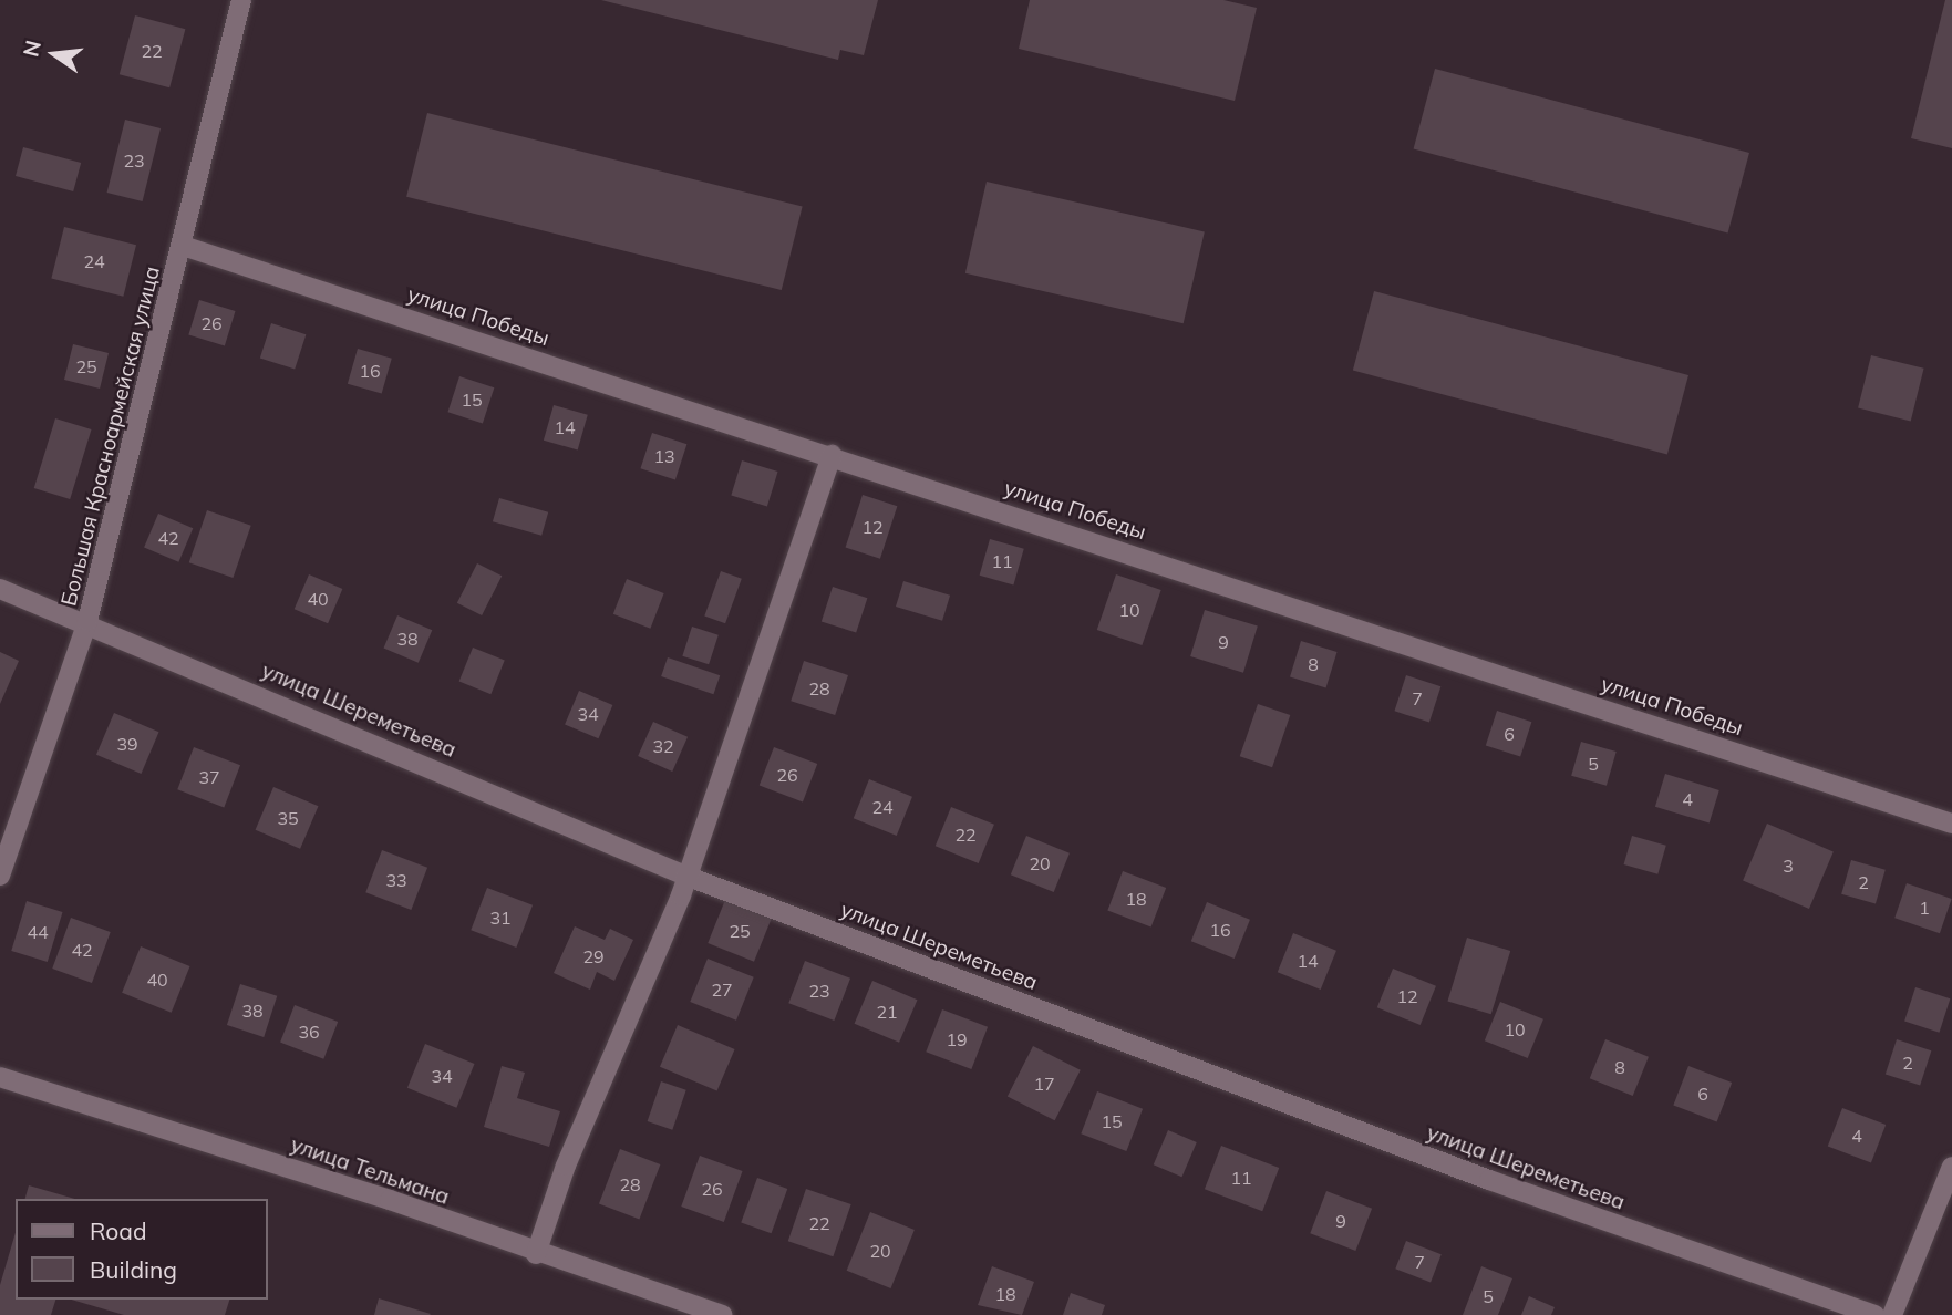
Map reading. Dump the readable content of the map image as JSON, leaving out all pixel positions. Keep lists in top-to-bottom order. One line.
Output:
{"streets":{"street":["улица Победы","Большая Красноармейская улица","улица Шереметьева","улица Тельмана"]},"crossings":[["улица Победы","Большая Красноармейская улица"],["Большая Красноармейская улица","улица Шереметьева"]],"house_numbers":["22","23","24","26","25","16","15","14","13","12","42","11","40","10","38","9","8","28","7","34","6","39","32","5","26","37","4","24","35","22","20","3","33","2","18","1","31","16","25","44","42","29","14","40","27","23","12","38","21","10","36","19","2","8","34","17","6","15","4","11","28","26","9","22","20","7","18","5"],"legend":["Road","Building"],"north":"left"}
